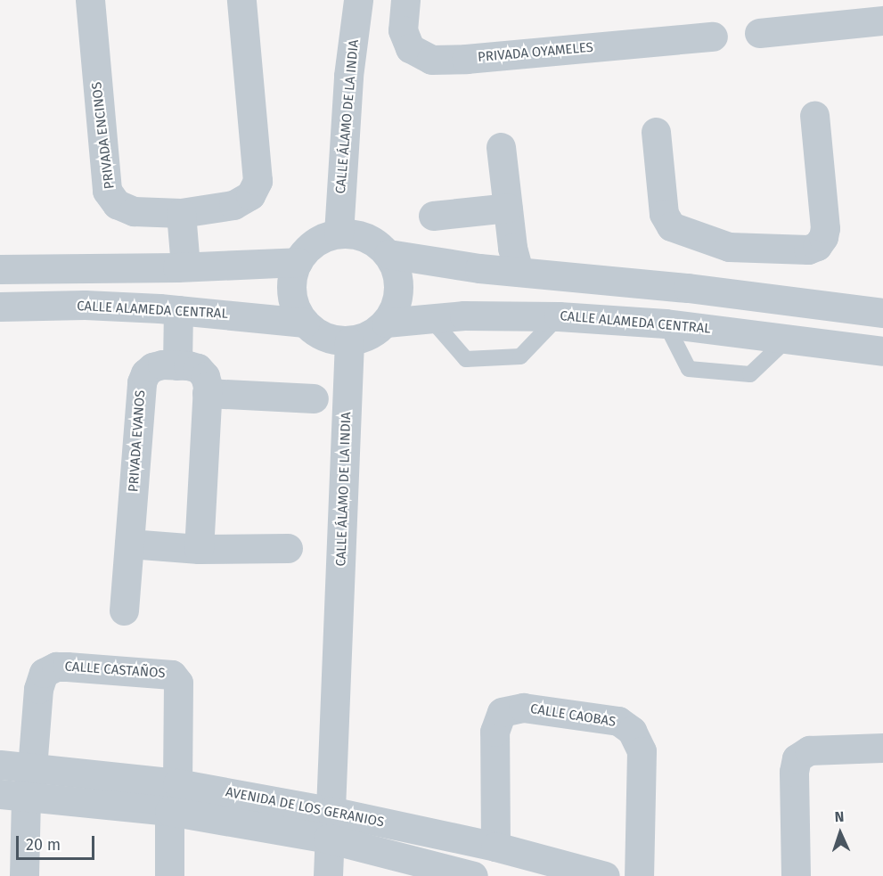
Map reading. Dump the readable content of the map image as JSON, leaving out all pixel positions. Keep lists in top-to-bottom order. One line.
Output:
{"streets":{"street":["PRIVADA OYAMELES","CALLE ÁLAMO DE LA INDIA","PRIVADA ENCINOS","CALLE ALAMEDA CENTRAL","PRIVADA EVANOS","CALLE CASTAÑOS","CALLE CAOBAS","AVENIDA DE LOS GERANIOS"]},"crossings":[["CALLE ÁLAMO DE LA INDIA","CALLE ALAMEDA CENTRAL"],["CALLE ÁLAMO DE LA INDIA","AVENIDA DE LOS GERANIOS"],["CALLE CASTAÑOS","AVENIDA DE LOS GERANIOS"],["CALLE CAOBAS","AVENIDA DE LOS GERANIOS"]],"scale_bar":"20 m","north":"top"}
